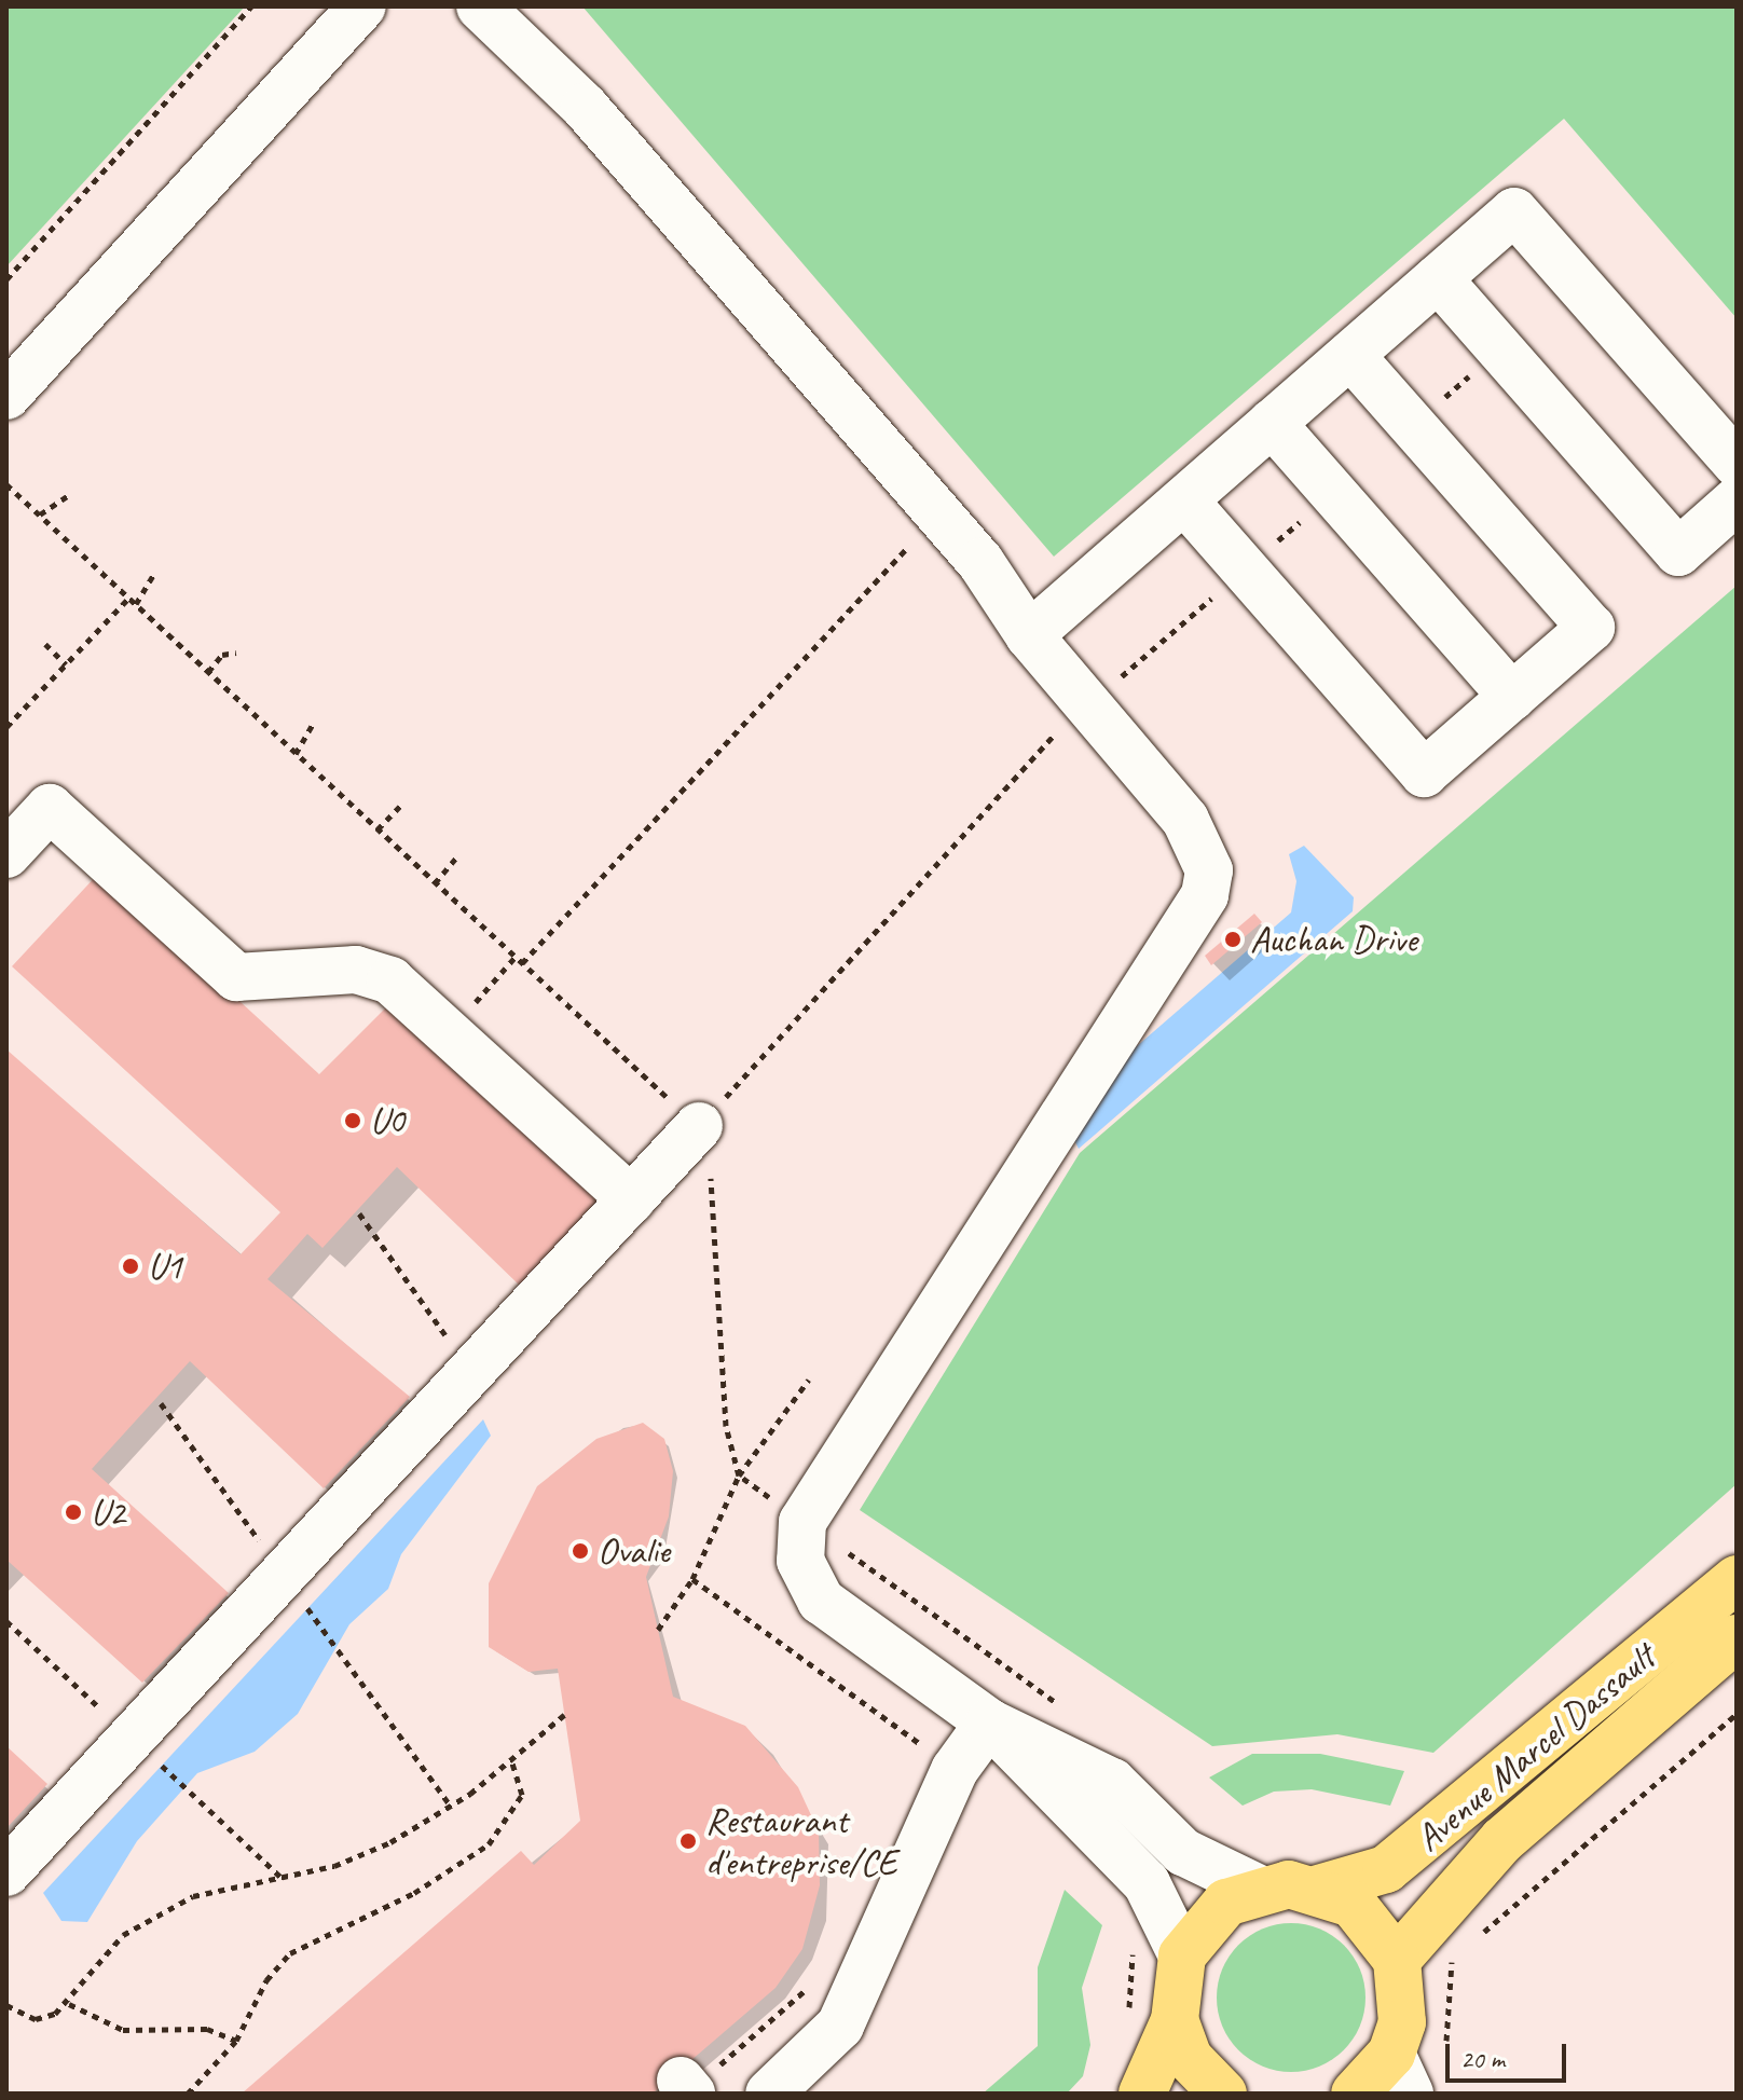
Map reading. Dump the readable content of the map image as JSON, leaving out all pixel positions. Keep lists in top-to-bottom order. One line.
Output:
{"streets":{"main road":["Avenue Marcel Dassault"]},"places":["Auchan Drive","U0","U1","U2","Ovalie","Restaurant d'entreprise/CE"],"scale_bar":"20 m"}
